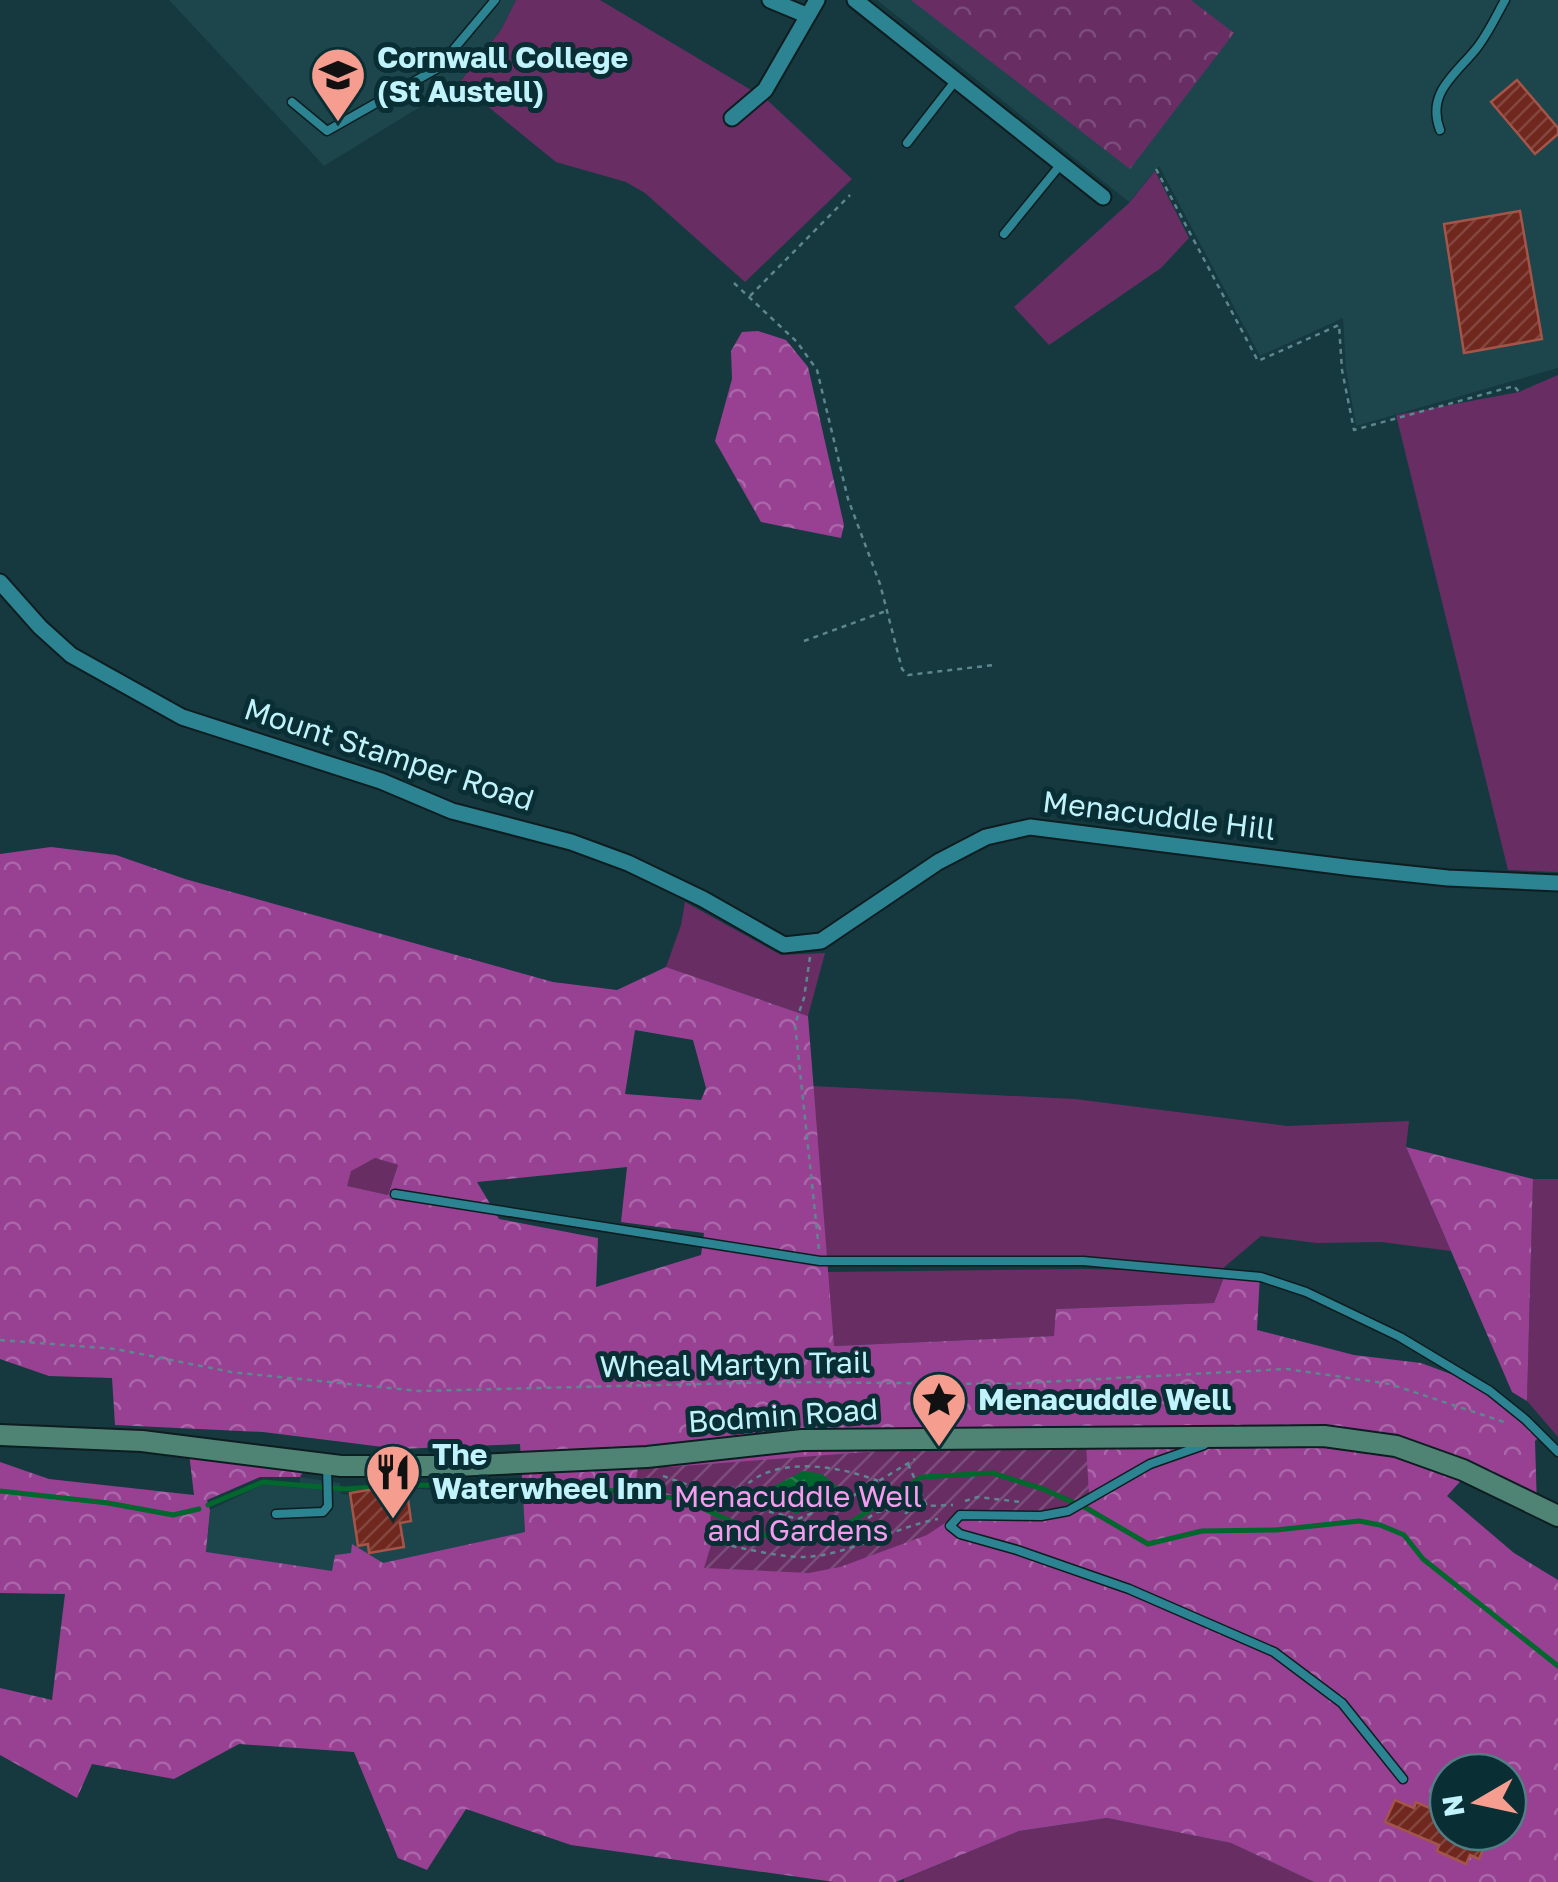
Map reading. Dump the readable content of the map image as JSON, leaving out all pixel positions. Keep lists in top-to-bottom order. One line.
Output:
{"streets":{"main road":["Bodmin Road"],"street":["Mount Stamper Road","Menacuddle Hill"],"path":["Wheal Martyn Trail"]},"crossings":[["Mount Stamper Road","Menacuddle Hill"]],"parks":["Menacuddle Well and Gardens"],"places":{"school or university":["Cornwall College (St Austell)"],"place":["Menacuddle Well"],"restaurant":["The Waterwheel Inn"]},"north":"left"}
